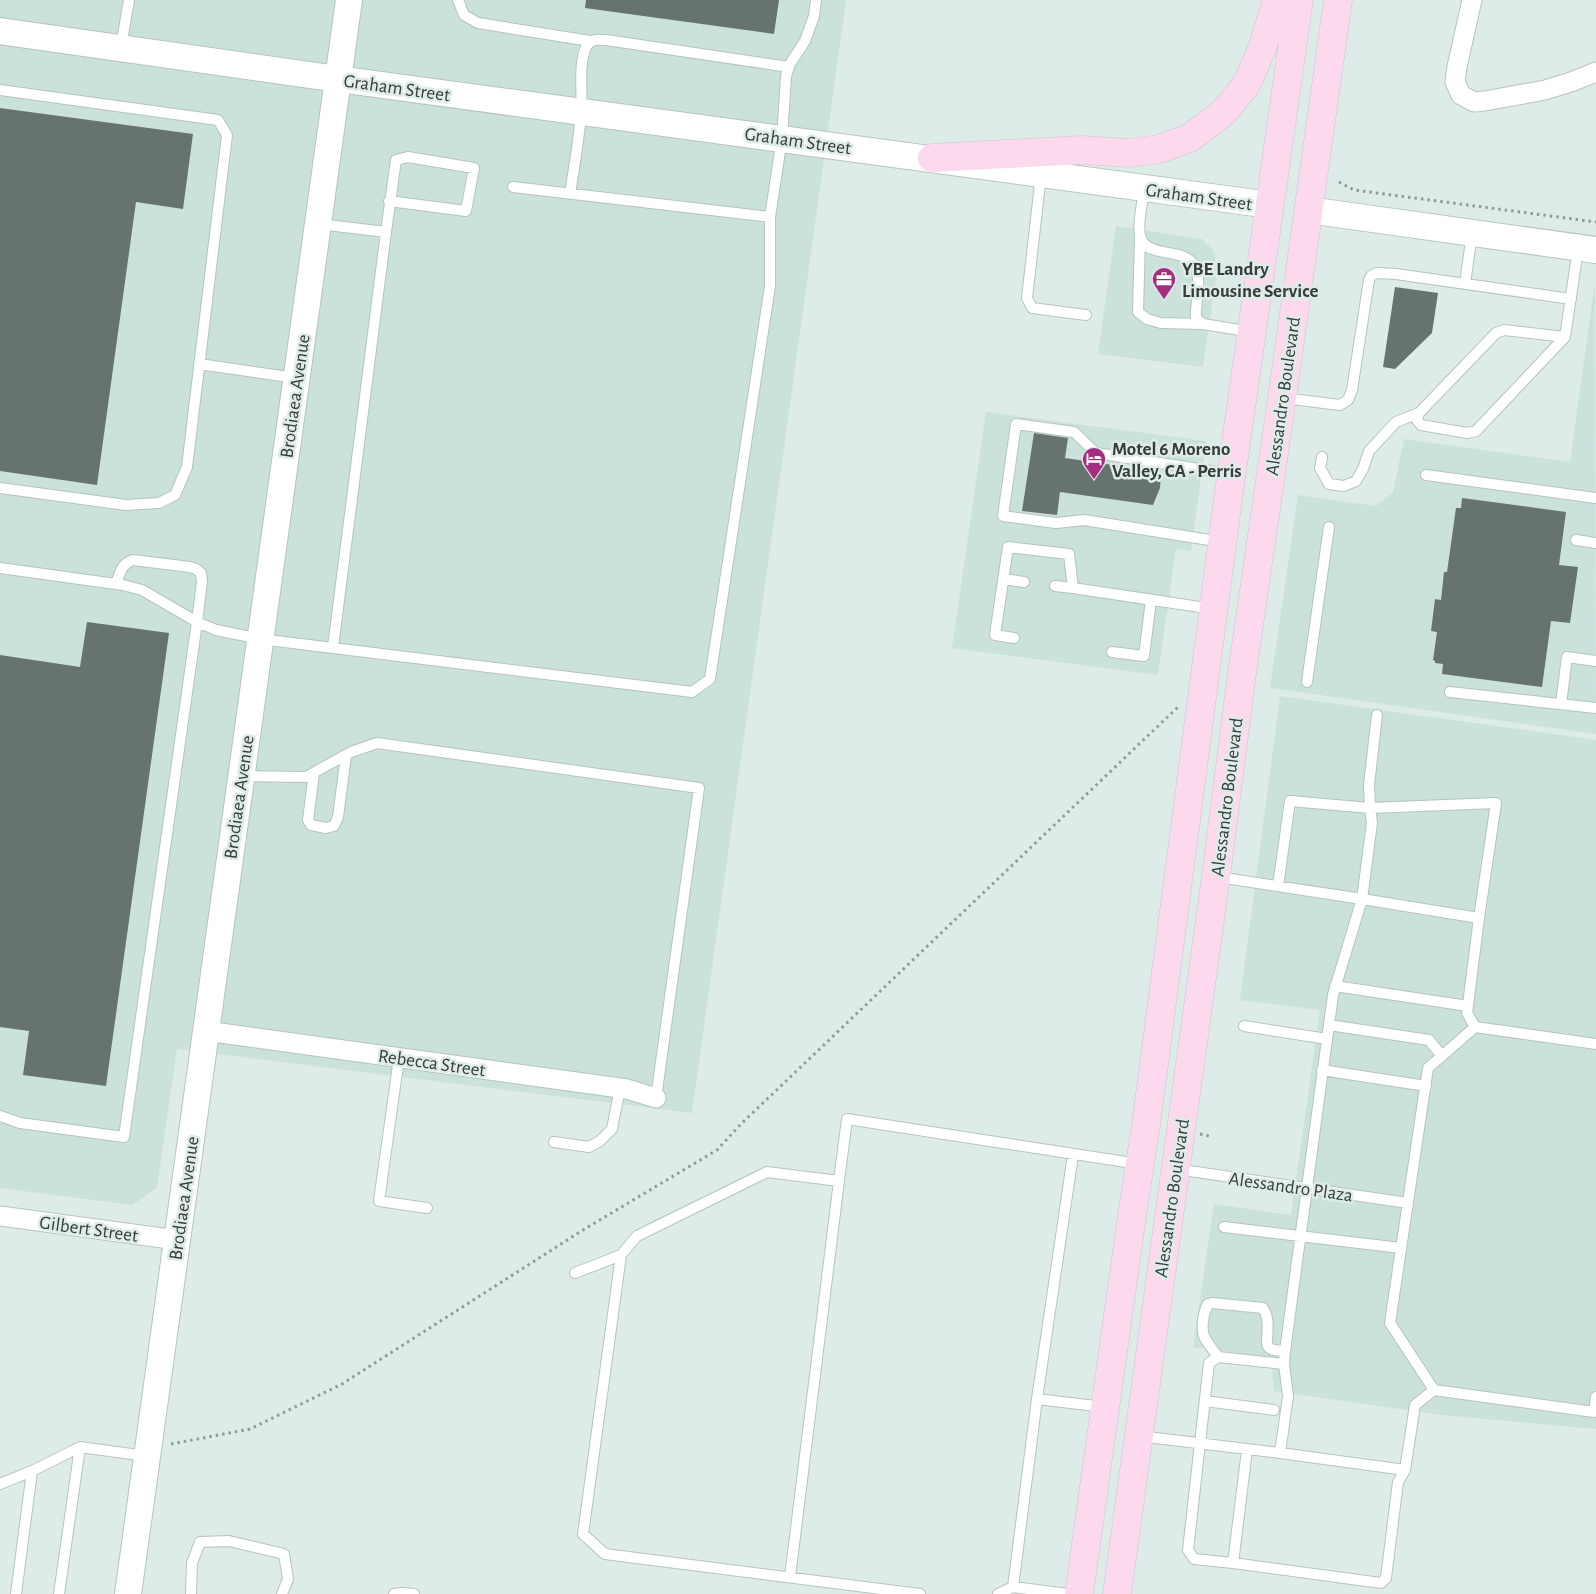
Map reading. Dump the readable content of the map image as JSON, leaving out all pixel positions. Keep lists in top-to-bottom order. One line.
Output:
{"streets":{"main road":["Graham Street","Alessandro Boulevard"],"street":["Brodiaea Avenue","Rebecca Street","Gilbert Street"],"lane":["Alessandro Plaza"]},"crossings":[["Graham Street","Brodiaea Avenue"],["Graham Street","Alessandro Boulevard"],["Brodiaea Avenue","Rebecca Street"],["Brodiaea Avenue","Gilbert Street"],["Alessandro Boulevard","Alessandro Plaza"]],"places":{"office":["YBE Landry Limousine Service"],"hotel":["Motel 6 Moreno Valley, CA - Perris"]}}
